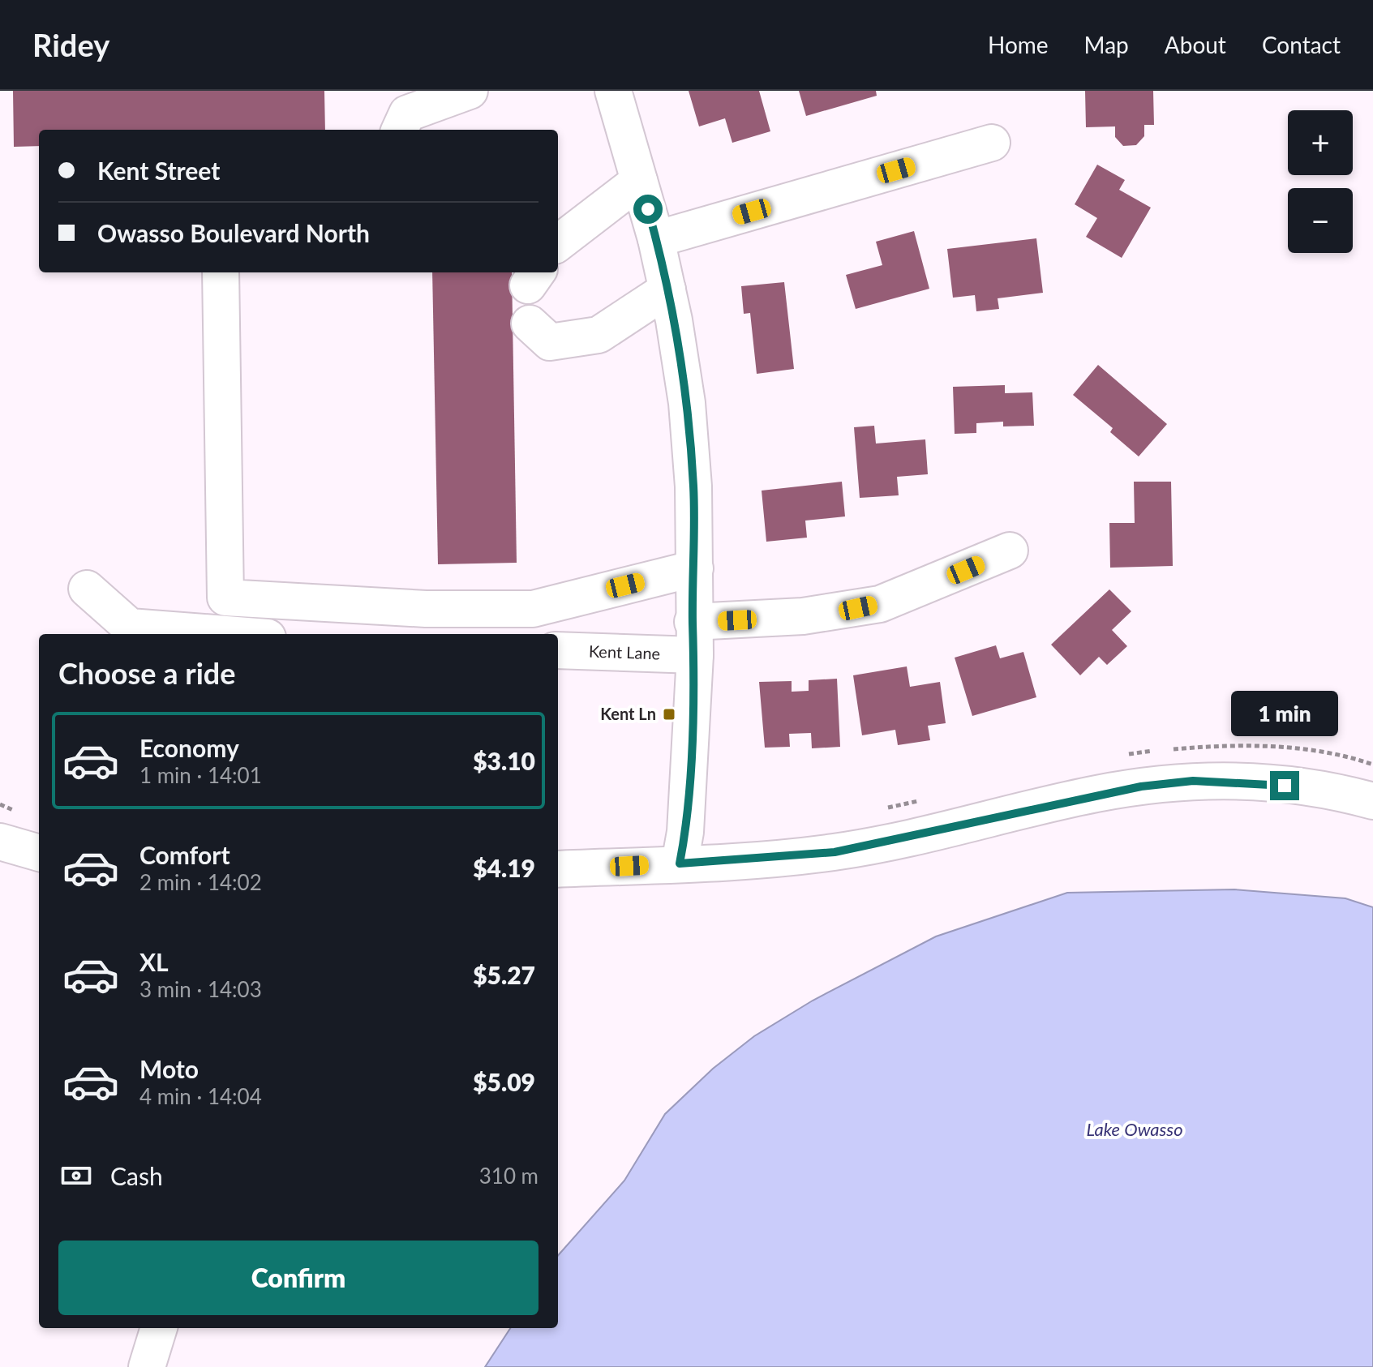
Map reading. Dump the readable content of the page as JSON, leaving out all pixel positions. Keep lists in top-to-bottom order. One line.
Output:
{"streets":{"street":["Kent Lane"]},"water":["Lake Owasso"],"places":{"transit":["Kent Ln"]},"page":{"header":"Ridey","nav":["Home","Map","About","Contact"],"map_buttons":["+","−"],"banner":["Kent Street","Owasso Boulevard North"],"heading":"Choose a ride","bubble":"1 min","list":[{"name":"Economy","note":"1 min · 14:01","value":"$3.10"},{"name":"Comfort","note":"2 min · 14:02","value":"$4.19"},{"name":"XL","note":"3 min · 14:03","value":"$5.27"},{"name":"Moto","note":"4 min · 14:04","value":"$5.09"}],"pay":["Cash","310 m"],"buttons":"Confirm"}}
